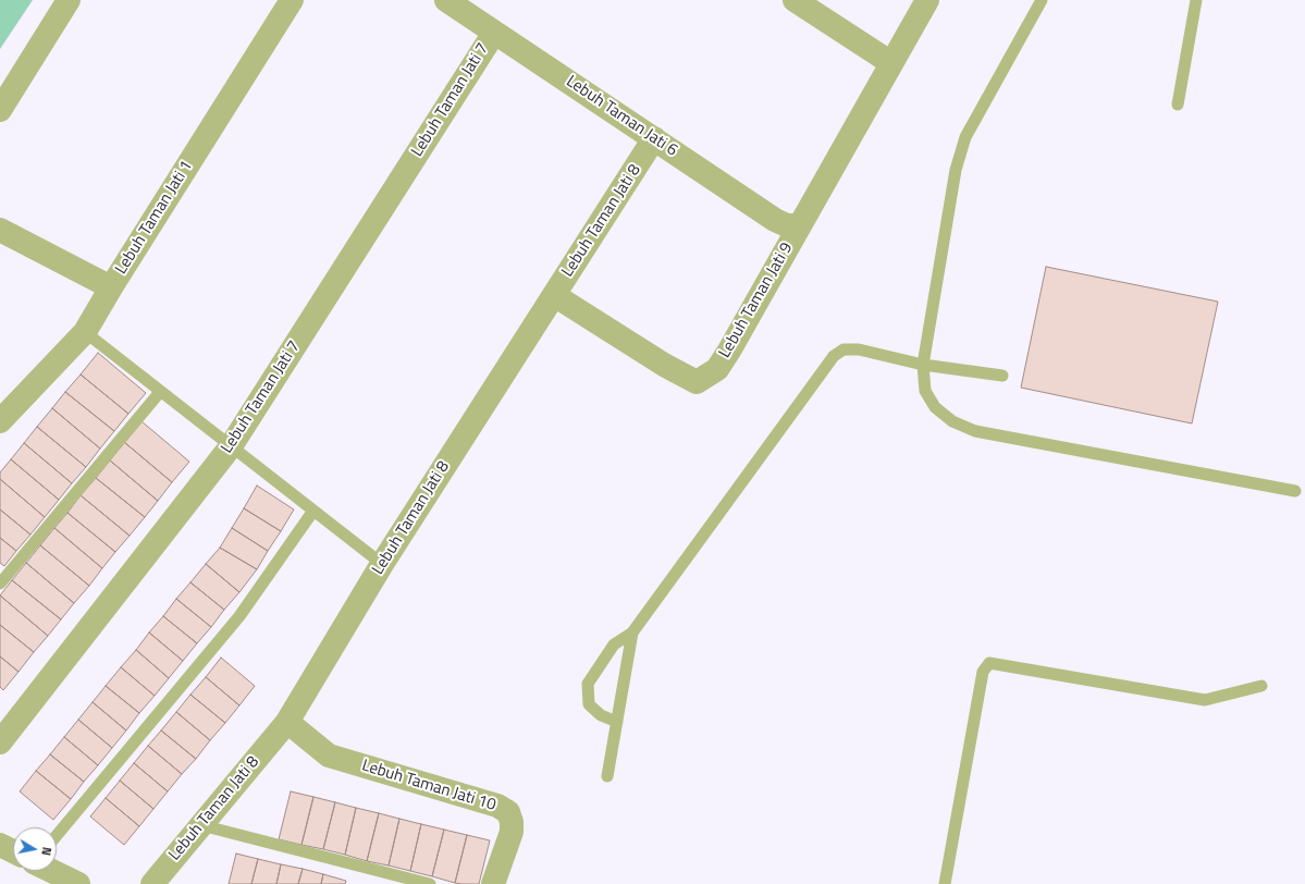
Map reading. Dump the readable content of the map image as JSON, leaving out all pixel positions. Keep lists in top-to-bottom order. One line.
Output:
{"streets":{"street":["Lebuh Taman Jati 7","Lebuh Taman Jati 6","Lebuh Taman Jati 1","Lebuh Taman Jati 8","Lebuh Taman Jati 9","Lebuh Taman Jati 10"]},"crossings":[["Lebuh Taman Jati 7","Lebuh Taman Jati 6"],["Lebuh Taman Jati 6","Lebuh Taman Jati 8"],["Lebuh Taman Jati 6","Lebuh Taman Jati 9"],["Lebuh Taman Jati 8","Lebuh Taman Jati 9"],["Lebuh Taman Jati 8","Lebuh Taman Jati 10"]],"north":"right"}
